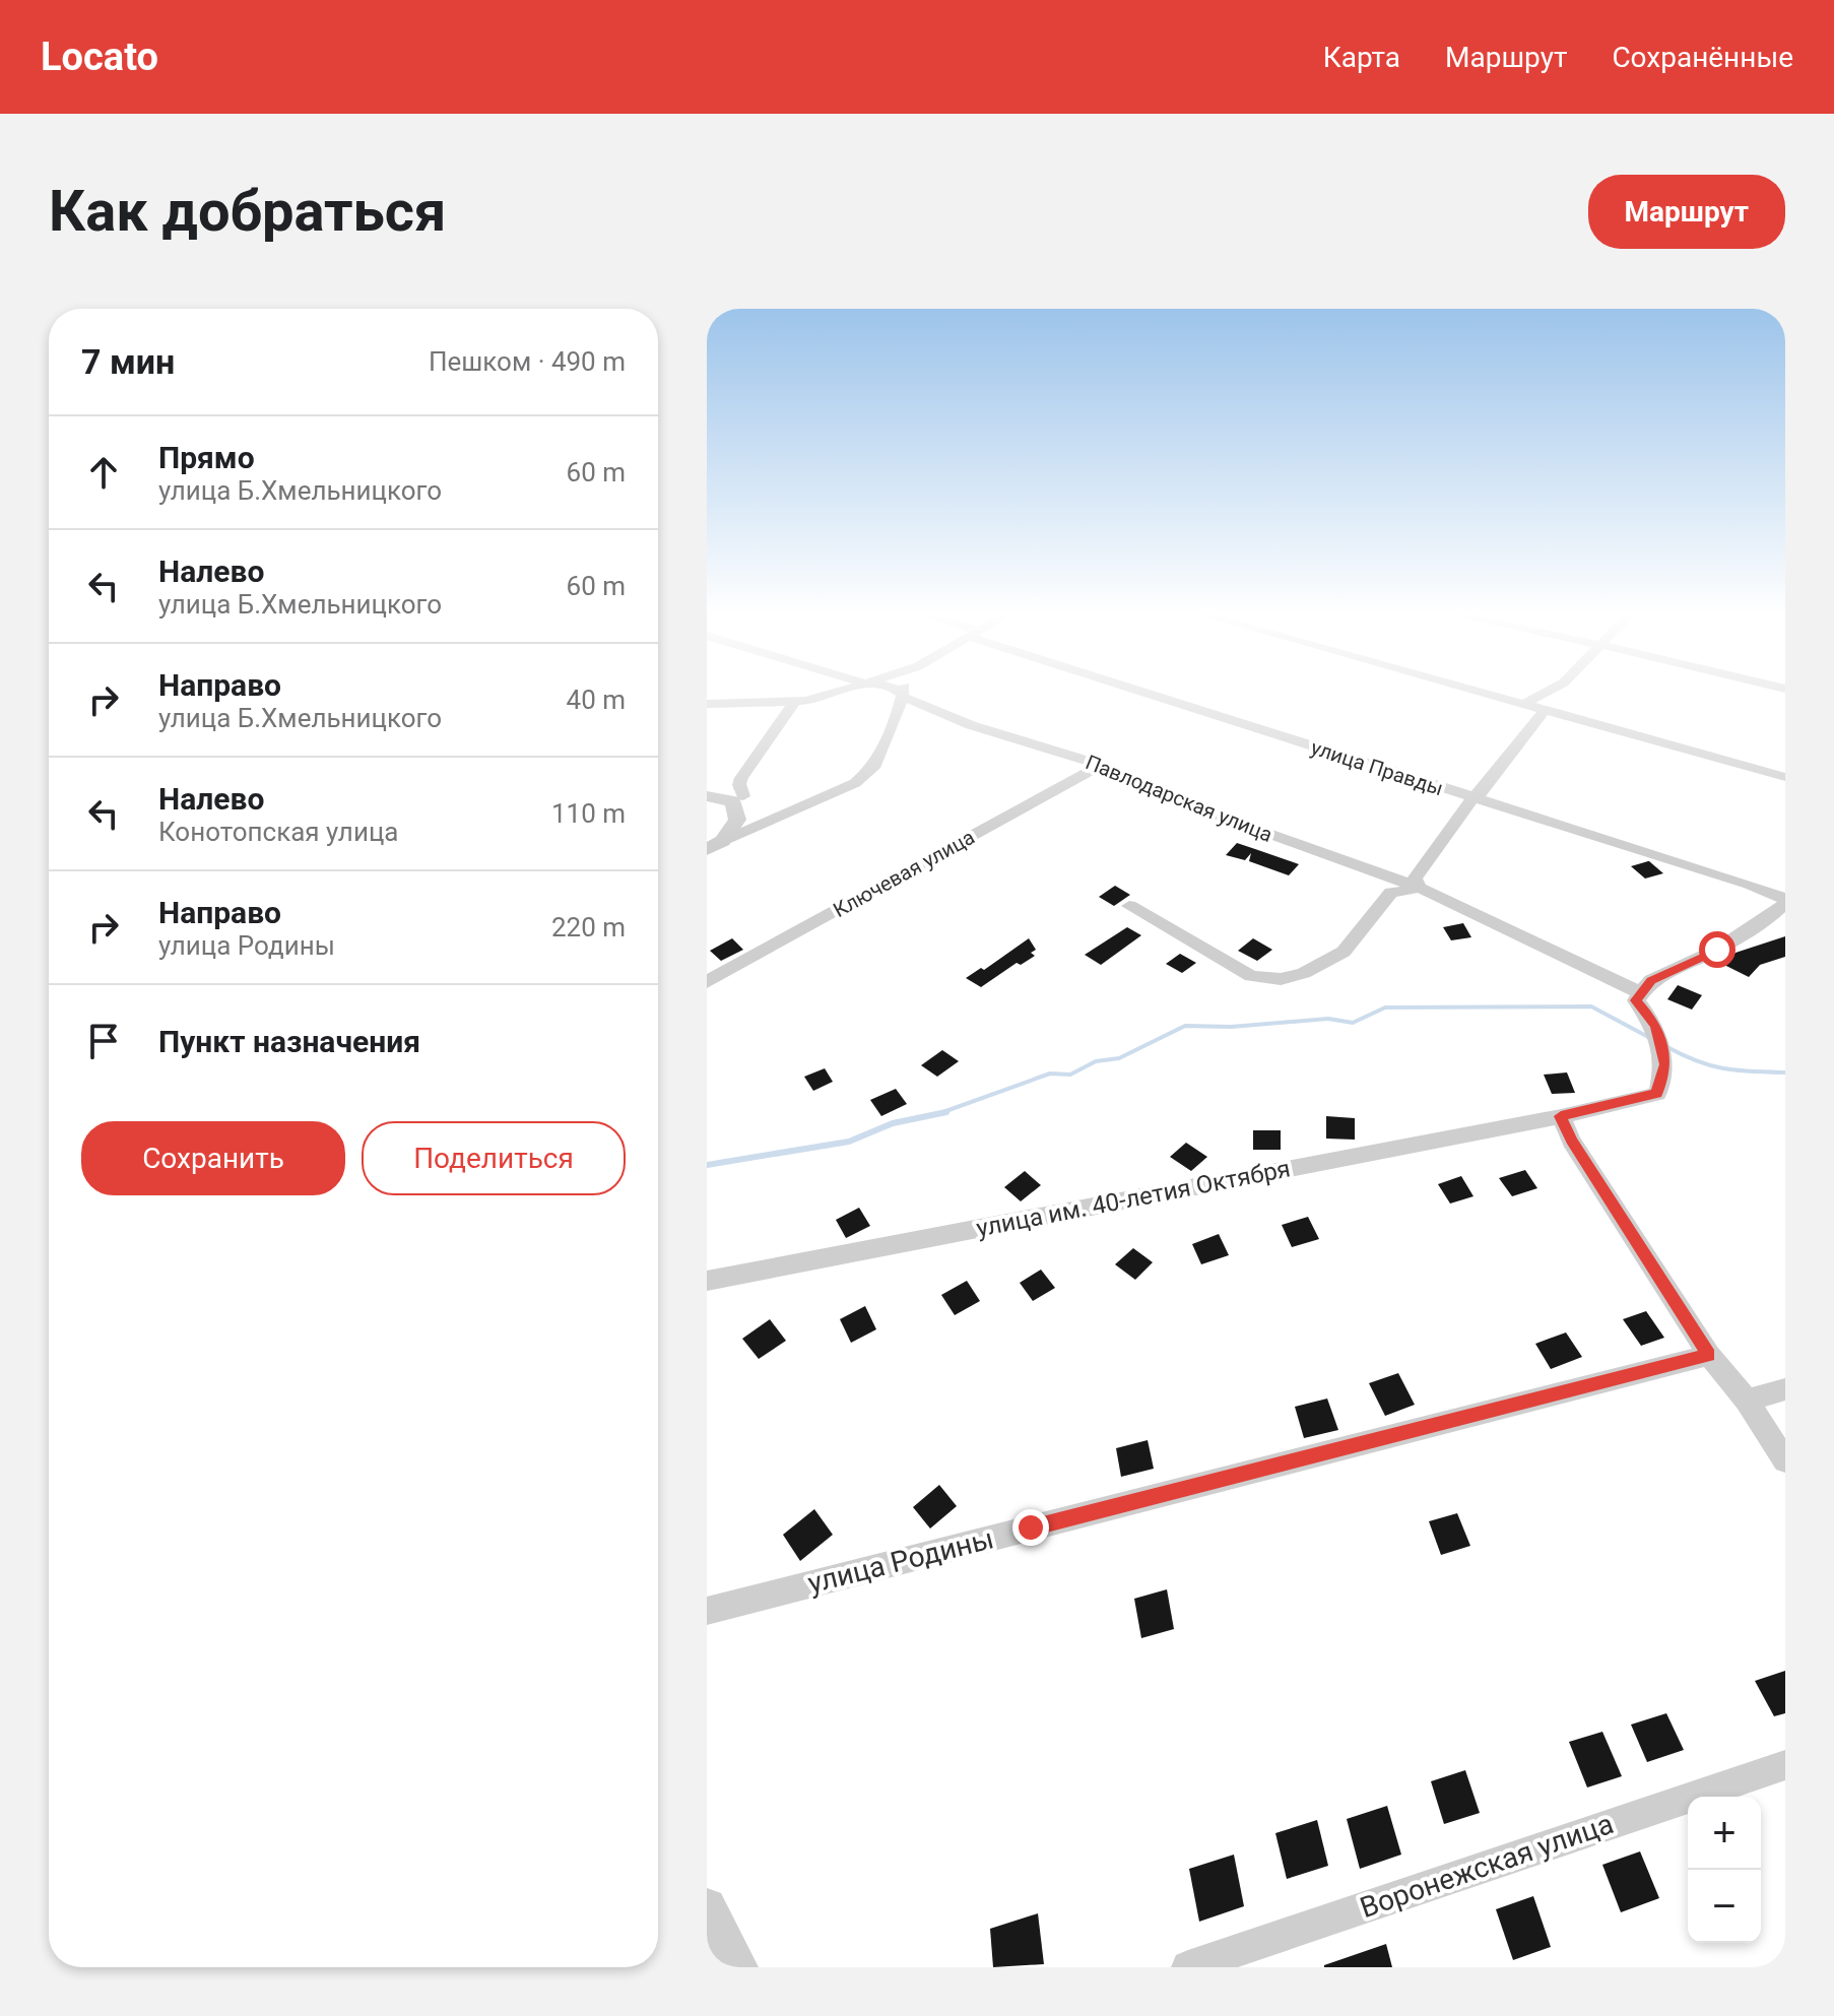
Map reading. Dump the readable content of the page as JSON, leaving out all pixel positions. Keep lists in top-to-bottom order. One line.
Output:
{"streets":{"street":["улица Правды","Павлодарская улица","Ключевая улица","улица им. 40-летия Октября","улица Родины","Воронежская улица"]},"crossings":[["Павлодарская улица","Ключевая улица"],["Павлодарская улица","улица им. 40-летия Октября"]],"page":{"header":"Locato","nav":["Карта","Маршрут","Сохранённые"],"buttons":["Маршрут",["Сохранить","Поделиться"]],"title":"Как добраться","heading":["7 мин","Пешком · 490 m"],"list":[["Прямо","улица Б.Хмельницкого","60 m"],["Налево","улица Б.Хмельницкого","60 m"],["Направо","улица Б.Хмельницкого","40 m"],["Налево","Конотопская улица","110 m"],["Направо","улица Родины","220 m"],"Пункт назначения"],"map_buttons":["+","−"]}}
